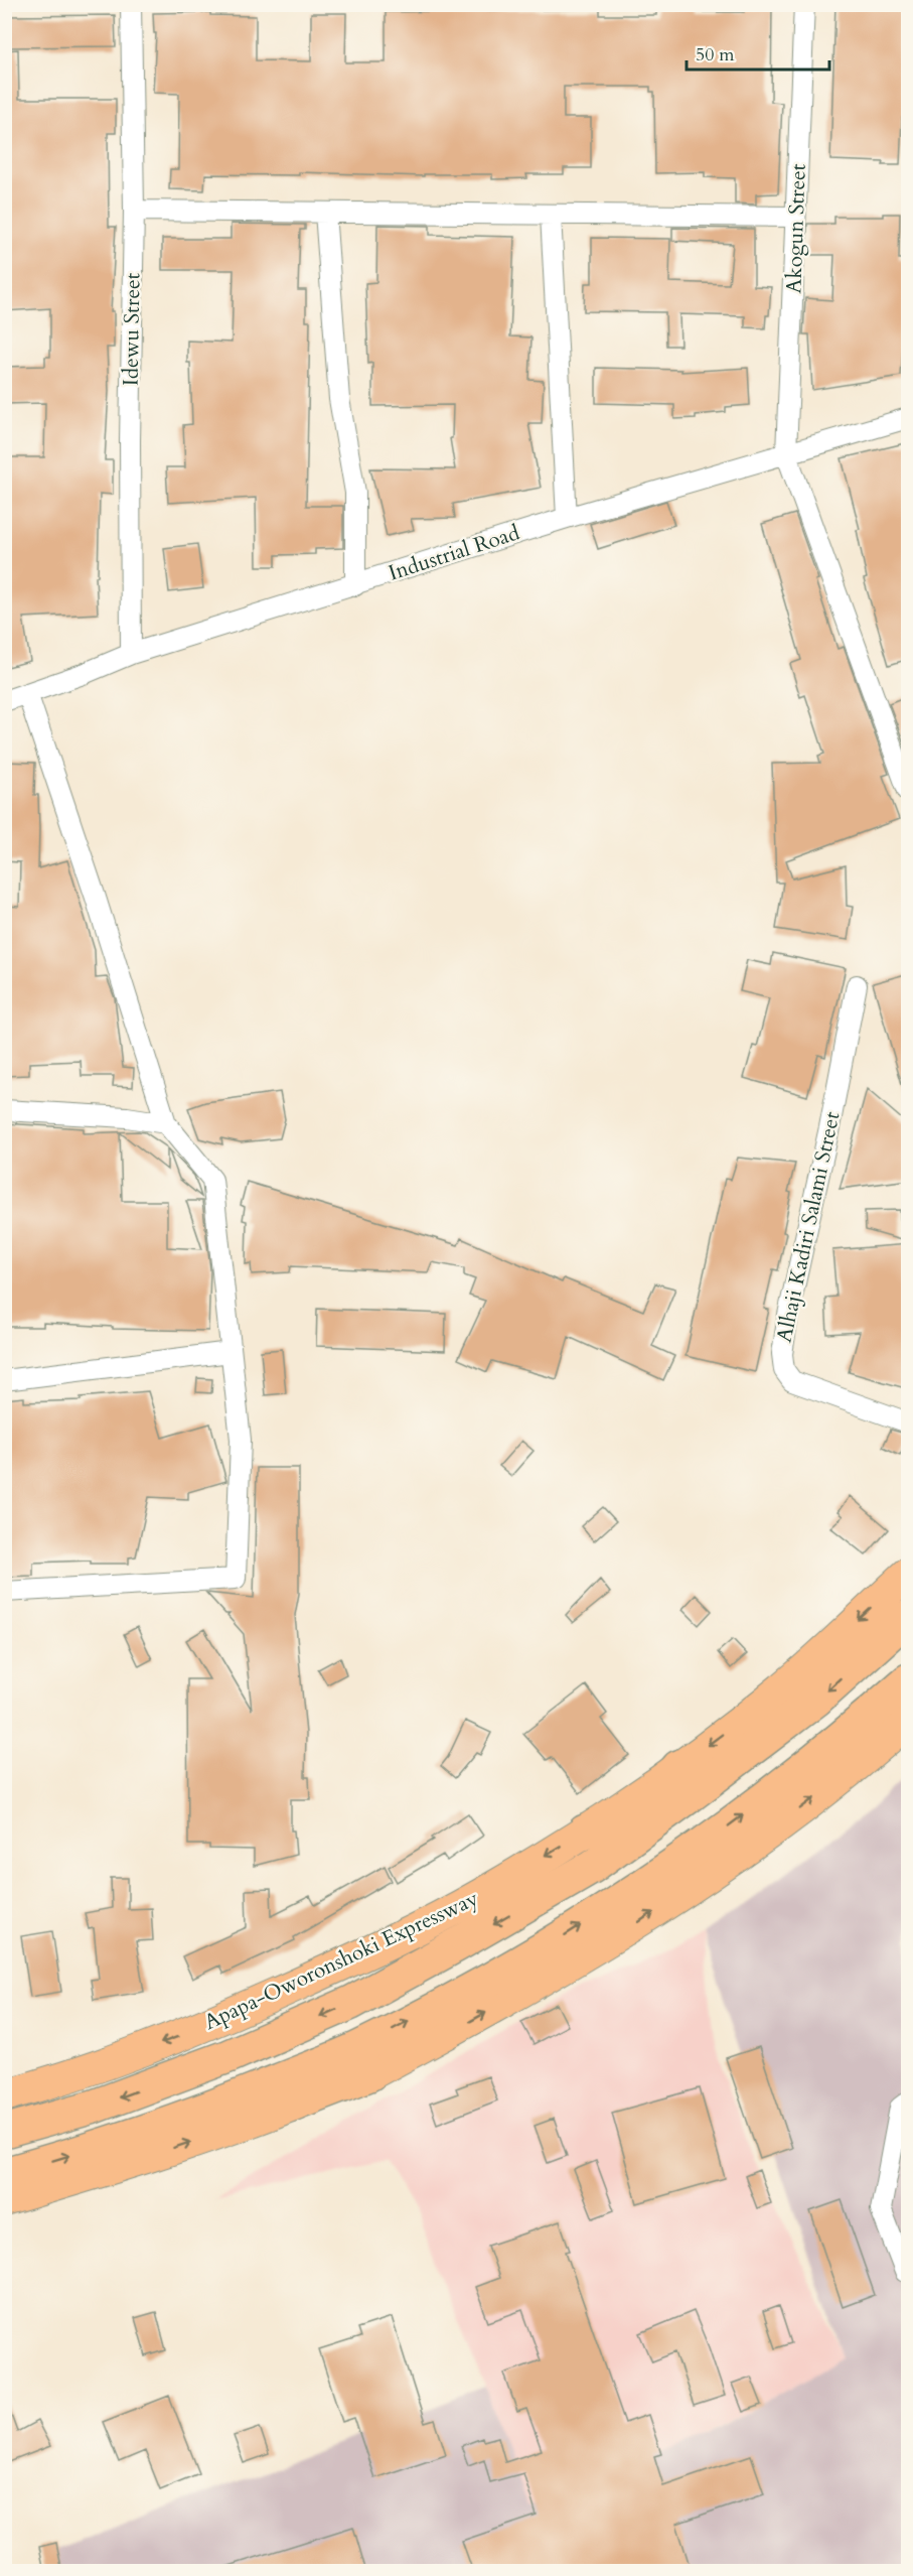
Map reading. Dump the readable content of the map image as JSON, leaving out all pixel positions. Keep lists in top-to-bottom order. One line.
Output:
{"streets":{"highway":["Apapa-Oworonshoki Expressway"],"street":["Akogun Street","Idewu Street","Industrial Road","Alhaji Kadiri Salami Street"]},"crossings":[["Akogun Street","Industrial Road"],["Idewu Street","Industrial Road"]],"scale_bar":"50 m"}
